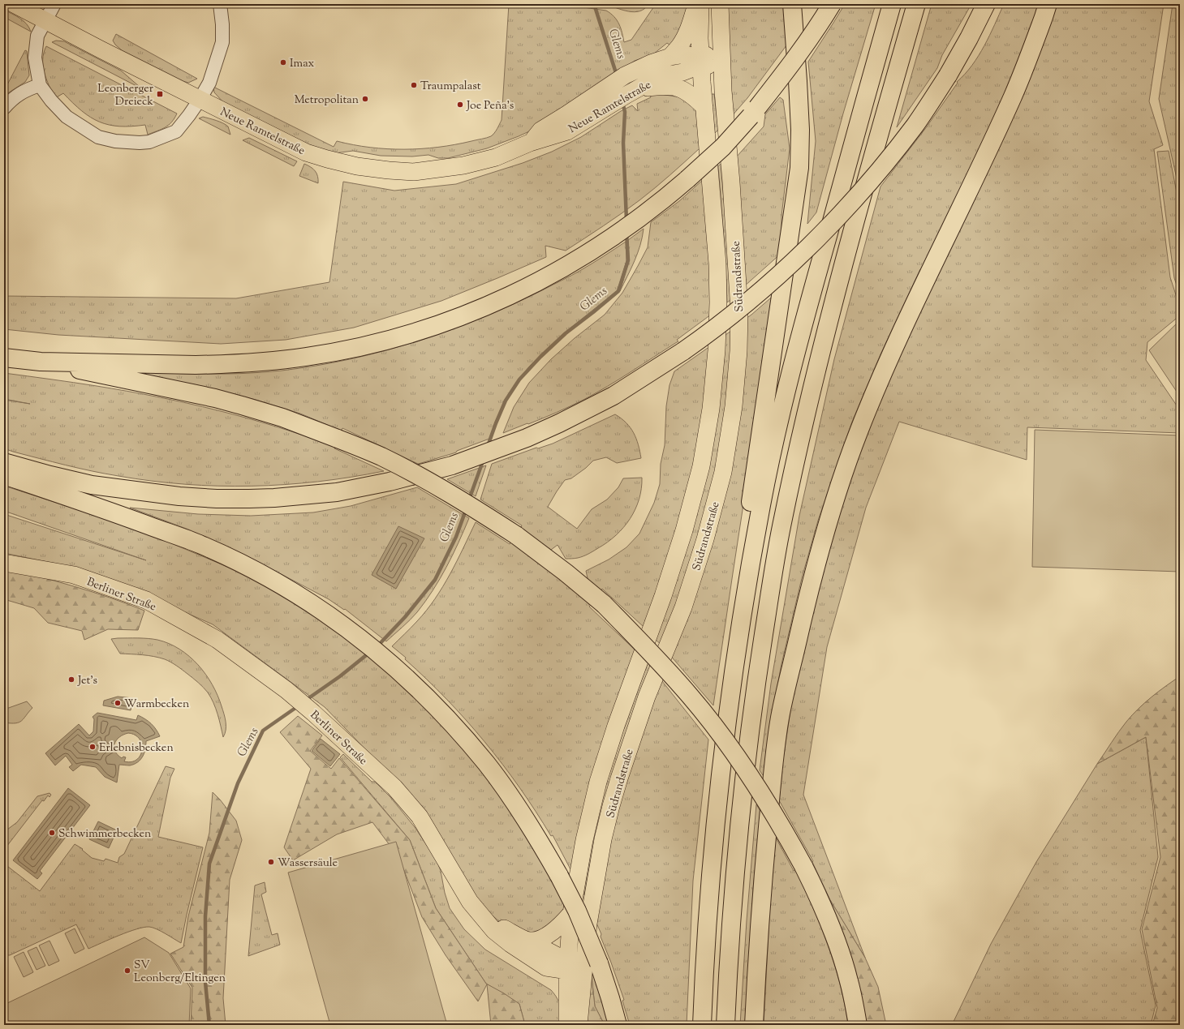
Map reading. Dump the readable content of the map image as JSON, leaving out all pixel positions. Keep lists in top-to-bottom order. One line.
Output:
{"streets":{"main road":["Neue Ramtelstraße","Südrandstraße","Berliner Straße"]},"crossings":[["Neue Ramtelstraße","Südrandstraße"],["Südrandstraße","Berliner Straße"]],"water":["Glems"],"places":{"other":["Imax","Traumpalast","Metropolitan","Joe Peña’s","Jet's","Warmbecken","Erlebnisbecken","Schwimmerbecken","Wassersäule","SV Leonberg/Eltingen"],"transit":["Leonberger Dreieck"]}}
